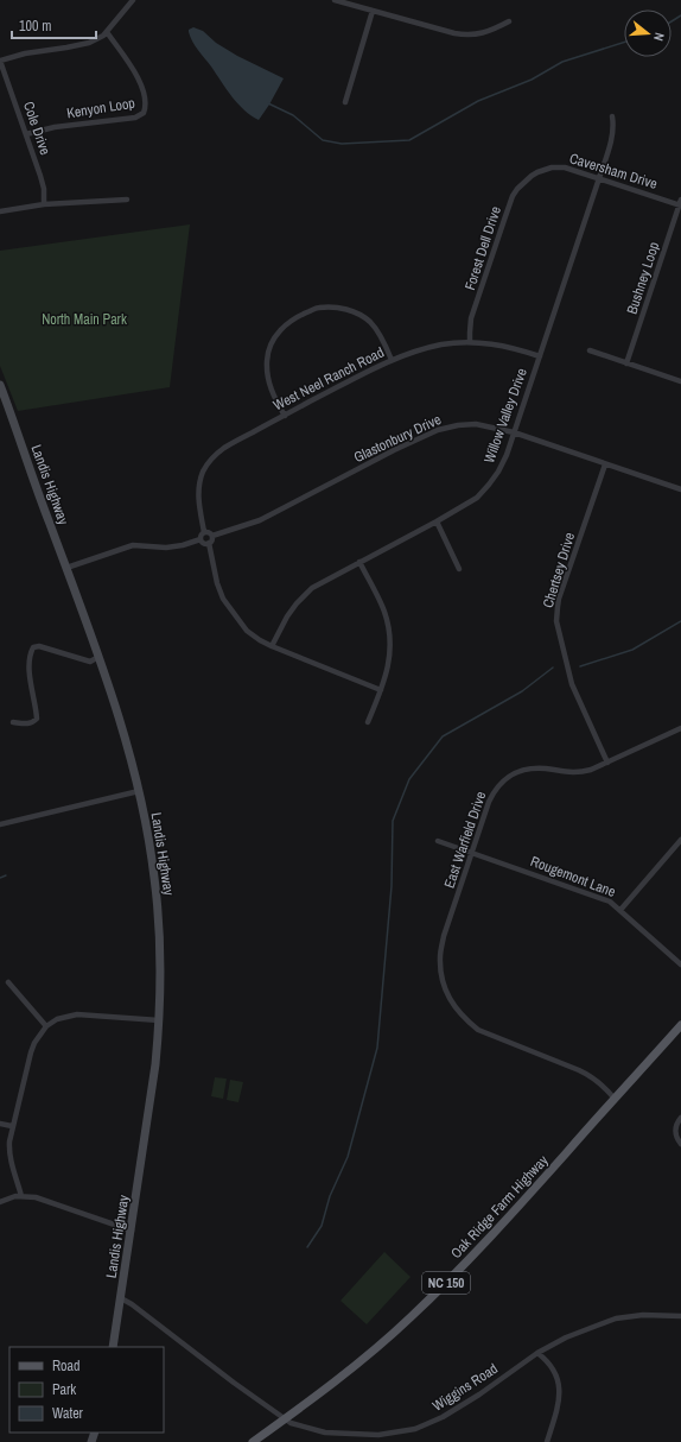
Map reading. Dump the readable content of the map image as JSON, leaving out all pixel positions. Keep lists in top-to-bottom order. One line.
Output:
{"streets":{"main road":["Landis Highway","Oak Ridge Farm Highway","NC 150"],"street":["Kenyon Loop","Cole Drive","Caversham Drive","Forest Dell Drive","Bushney Loop","West Neel Ranch Road","Willow Valley Drive","Glastonbury Drive","Chertsey Drive","East Warfield Drive","Rougemont Lane","Wiggins Road"]},"crossings":[["Kenyon Loop","Cole Drive"],["Caversham Drive","Forest Dell Drive"],["Caversham Drive","Bushney Loop"],["Caversham Drive","Willow Valley Drive"],["Forest Dell Drive","West Neel Ranch Road"],["West Neel Ranch Road","Willow Valley Drive"],["West Neel Ranch Road","Glastonbury Drive"],["Willow Valley Drive","Glastonbury Drive"],["Glastonbury Drive","Chertsey Drive"],["Landis Highway","Wiggins Road"],["Chertsey Drive","East Warfield Drive"],["East Warfield Drive","Rougemont Lane"],["East Warfield Drive","Oak Ridge Farm Highway"],["Oak Ridge Farm Highway","Wiggins Road"]],"parks":["North Main Park"],"legend":["Road","Park","Water"],"scale_bar":"100 m","north":"right"}
